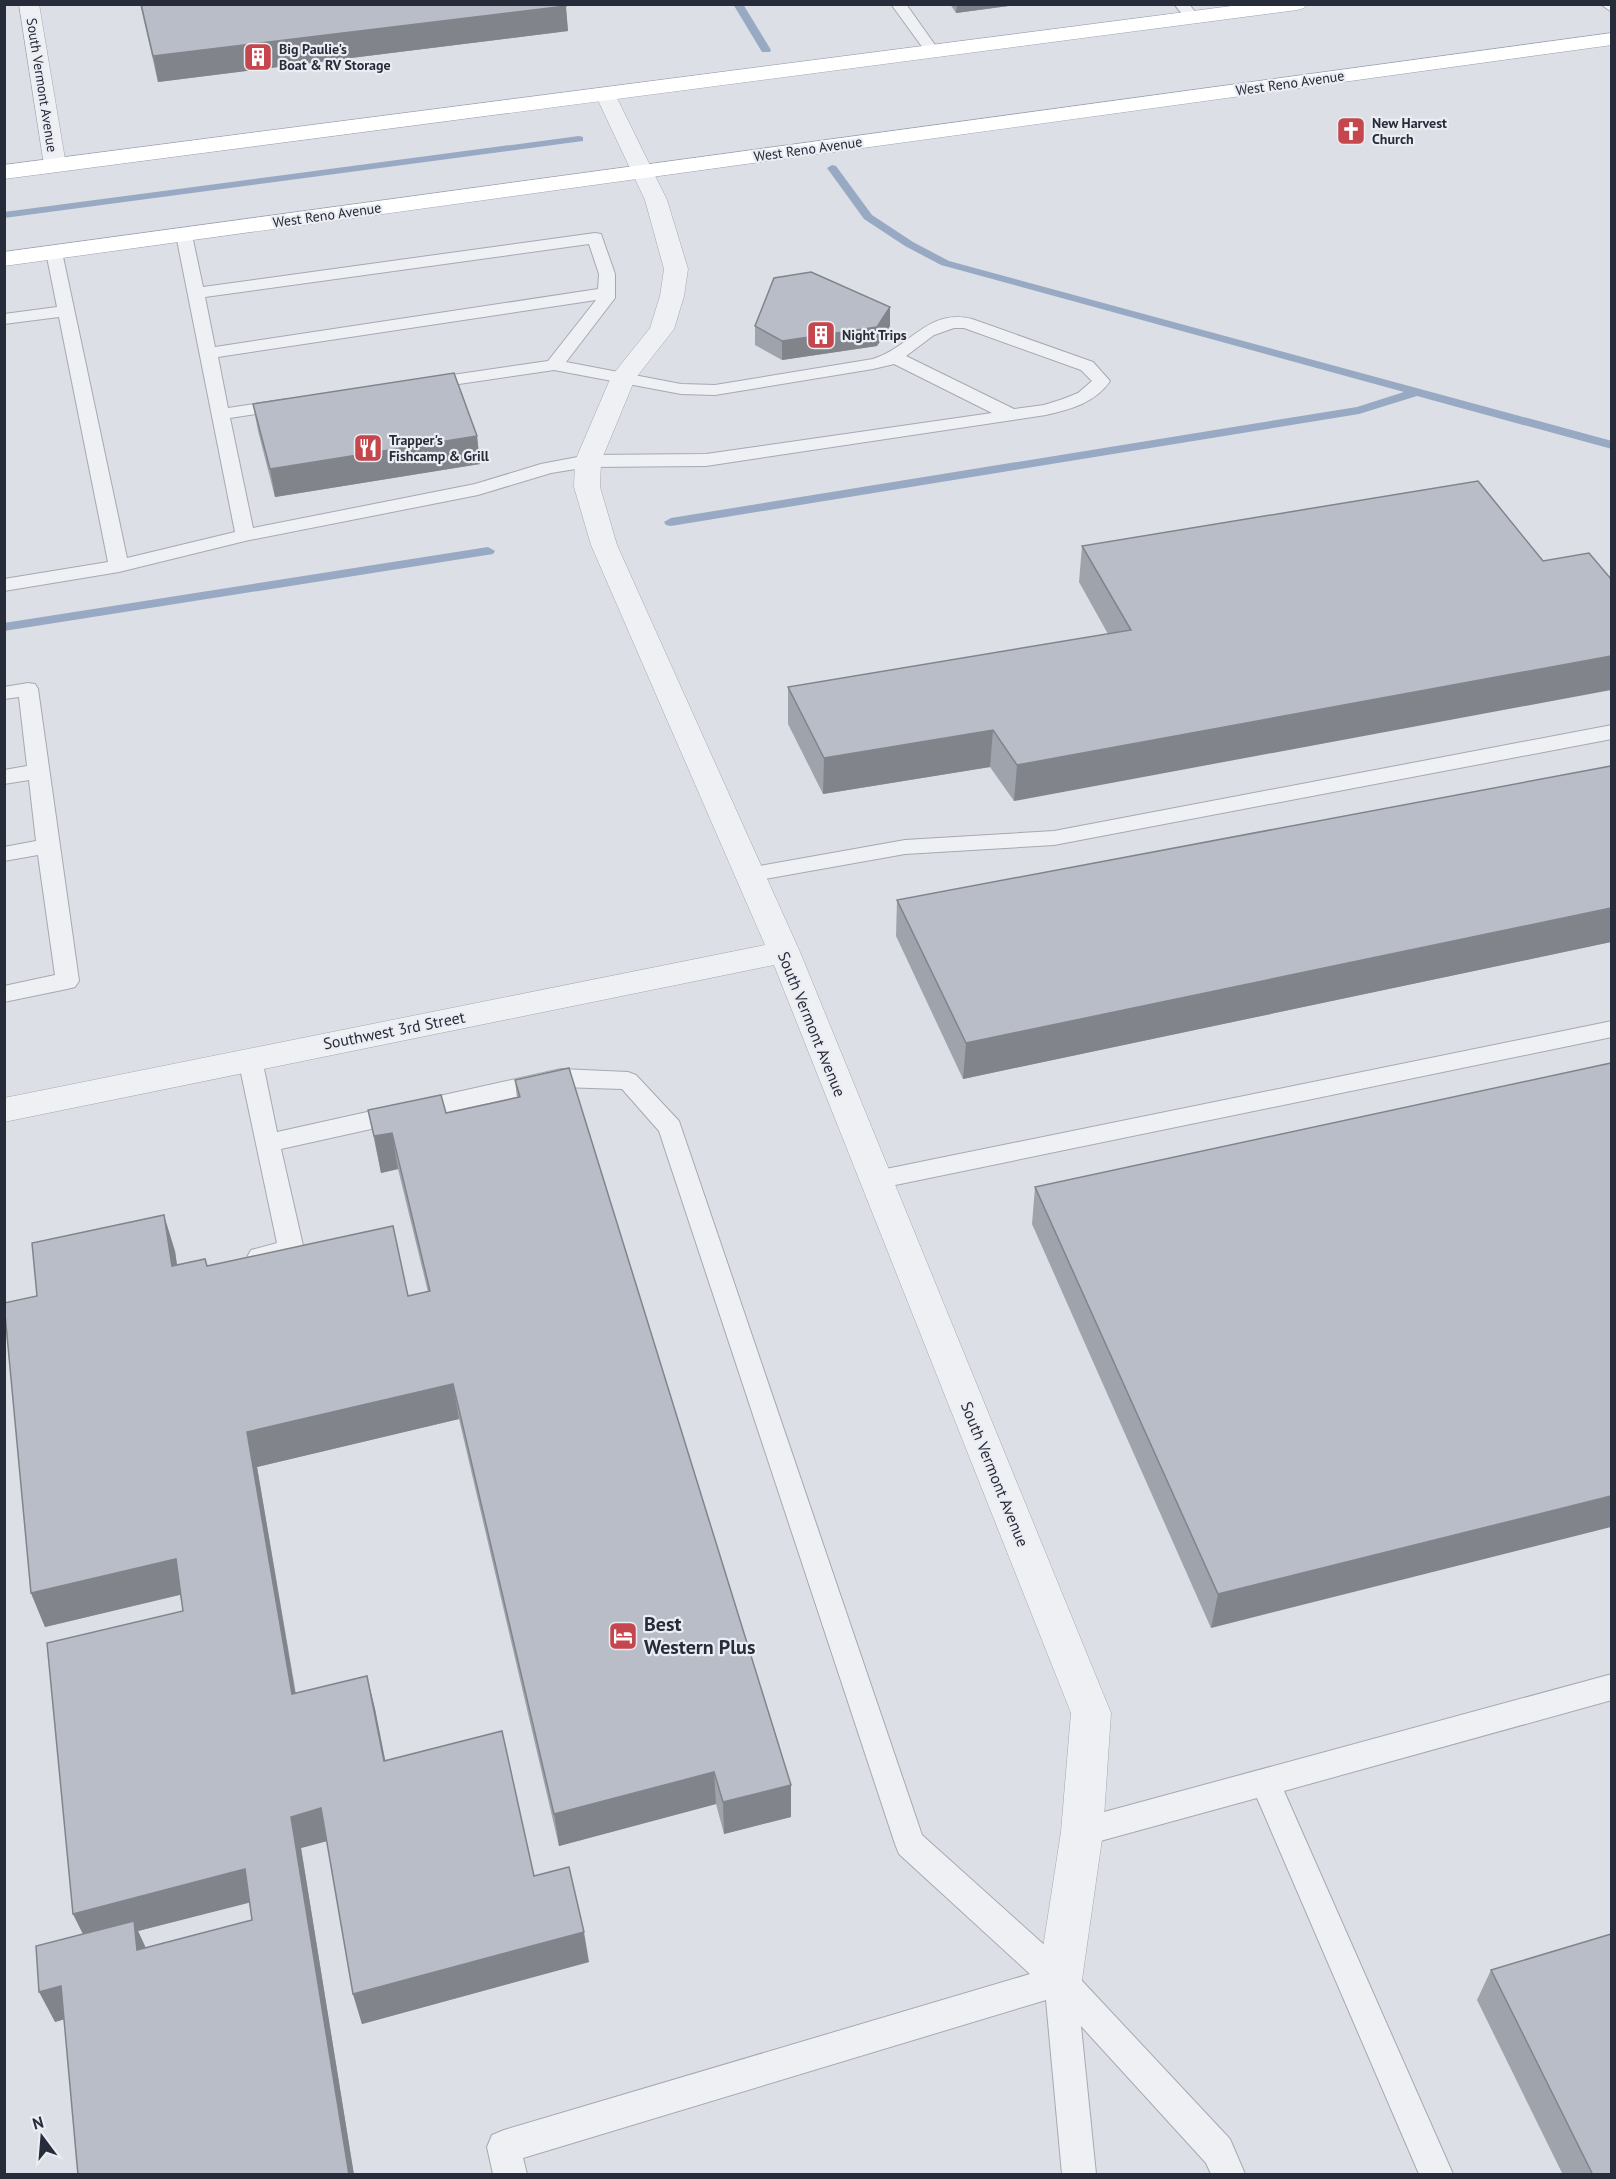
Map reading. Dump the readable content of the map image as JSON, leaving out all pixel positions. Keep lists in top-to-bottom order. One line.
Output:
{"streets":{"main road":["West Reno Avenue"],"street":["South Vermont Avenue","Southwest 3rd Street"]},"crossings":[["West Reno Avenue","South Vermont Avenue"],["South Vermont Avenue","Southwest 3rd Street"]],"places":{"building":["Big Paulie's Boat & RV Storage","Night Trips"],"church":["New Harvest Church"],"restaurant":["Trapper's Fishcamp & Grill"],"hotel":["Best Western Plus"]},"north":"top"}
